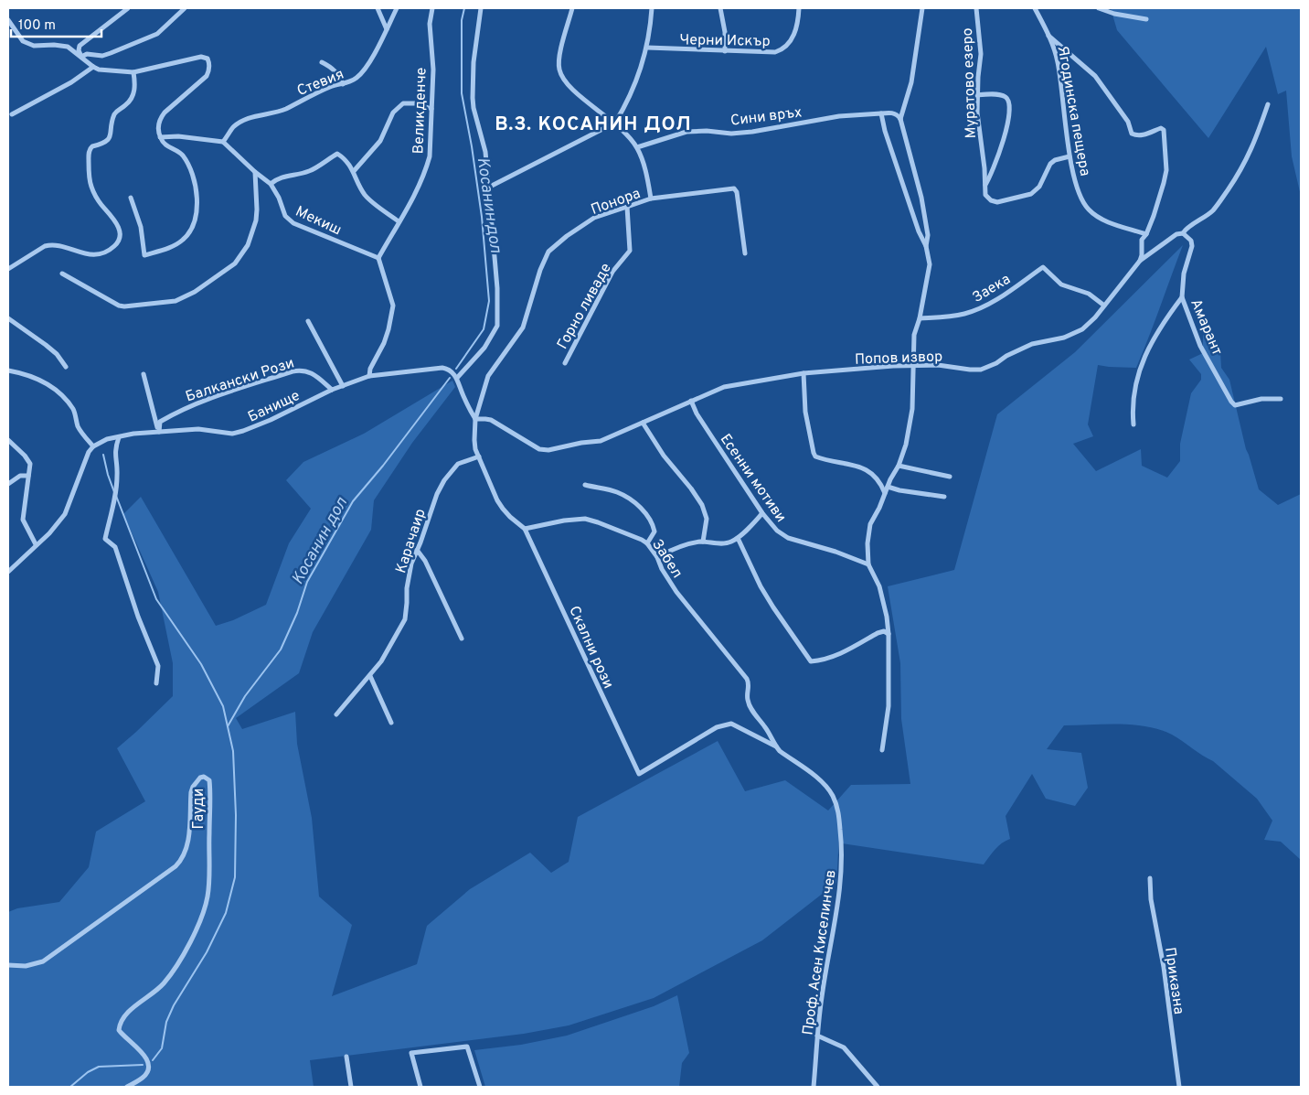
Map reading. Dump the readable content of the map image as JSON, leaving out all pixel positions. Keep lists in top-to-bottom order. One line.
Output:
{"streets":{"street":["Черни Искър","Стевия","Муратово езеро","Великденче","Ягодинска пещера","Сини връх","Понора","Мекиш","Заека","Горно ливаде","Амарант","Попов извор","Балкански Рози","Банище","Есенни мотиви","Карачаир","Забел","Скални рози","Гауди","Проф. Асен Киселинчев","Приказна"]},"crossings":[["Стевия","Мекиш"],["Великденче","Мекиш"],["Понора","Горно ливаде"],["Понора","Попов извор"],["Заека","Попов извор"],["Попов извор","Есенни мотиви"],["Балкански Рози","Банище"],["Забел","Скални рози"],["Забел","Проф. Асен Киселинчев"]],"districts":["В.З. КОСАНИН ДОЛ"],"water":["Косанин дол"],"scale_bar":"100 m"}
